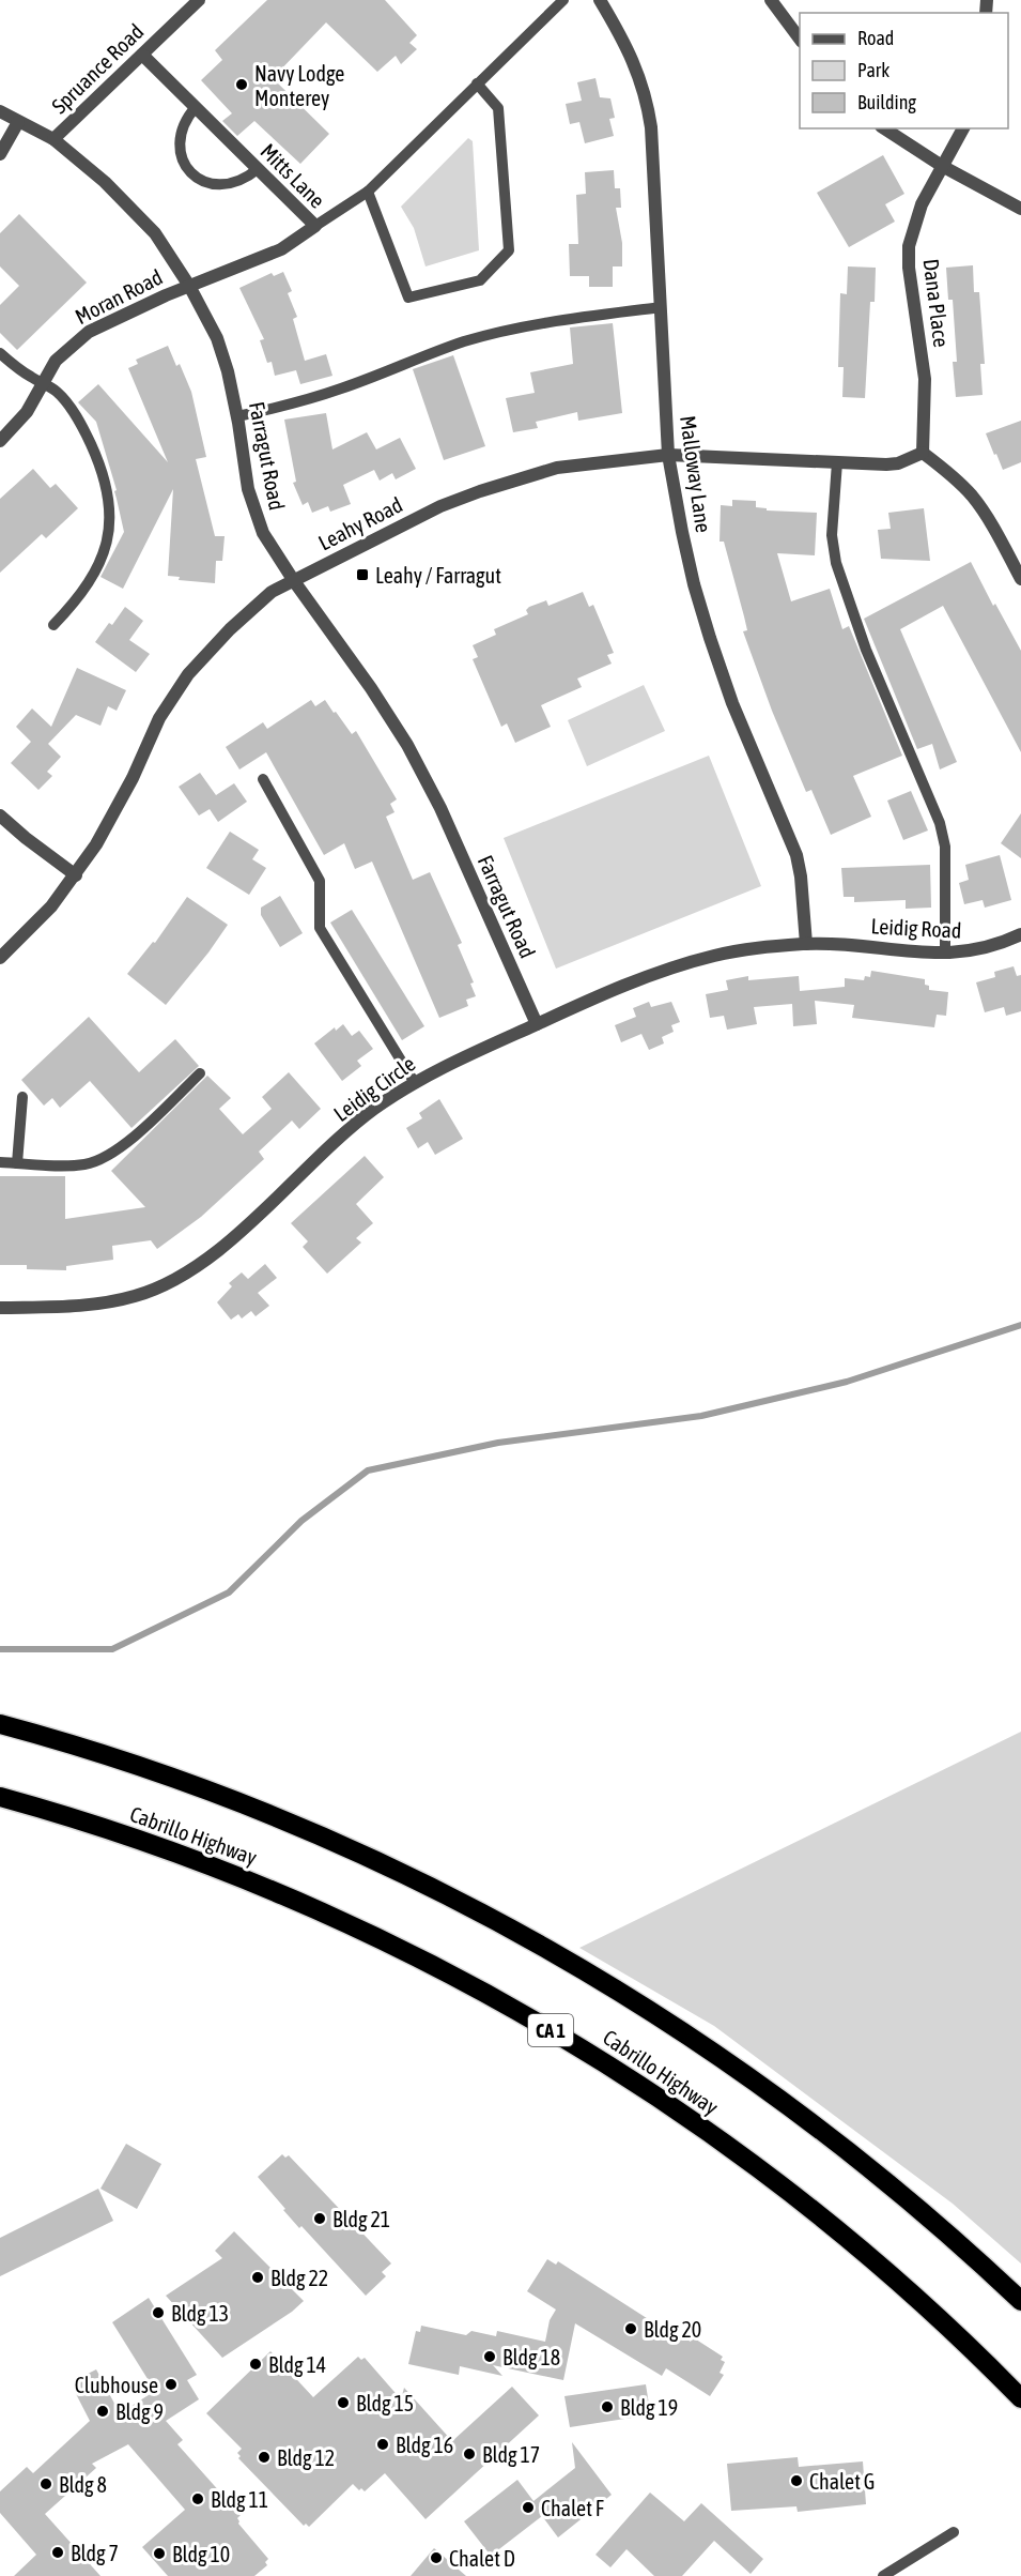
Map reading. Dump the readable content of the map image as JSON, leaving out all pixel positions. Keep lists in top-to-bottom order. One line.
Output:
{"streets":{"highway":["Cabrillo Highway","CA 1"],"street":["Spruance Road","Mitts Lane","Moran Road","Dana Place","Farragut Road","Malloway Lane","Leahy Road","Leidig Road","Leidig Circle"]},"crossings":[["Spruance Road","Mitts Lane"],["Spruance Road","Farragut Road"],["Mitts Lane","Moran Road"],["Mitts Lane","Farragut Road"],["Moran Road","Farragut Road"],["Dana Place","Leahy Road"],["Farragut Road","Leahy Road"],["Farragut Road","Leidig Circle"],["Malloway Lane","Leahy Road"],["Malloway Lane","Leidig Road"],["Malloway Lane","Leidig Circle"],["Leidig Road","Leidig Circle"]],"places":{"other":["Navy Lodge Monterey","Bldg 21","Bldg 22","Bldg 13","Bldg 20","Bldg 18","Bldg 14","Clubhouse","Bldg 15","Bldg 19","Bldg 9","Bldg 16","Bldg 17","Bldg 12","Chalet G","Bldg 8","Bldg 11","Chalet F","Bldg 7","Bldg 10","Chalet D"],"transit":["Leahy / Farragut"]},"legend":["Road","Park","Building"]}
